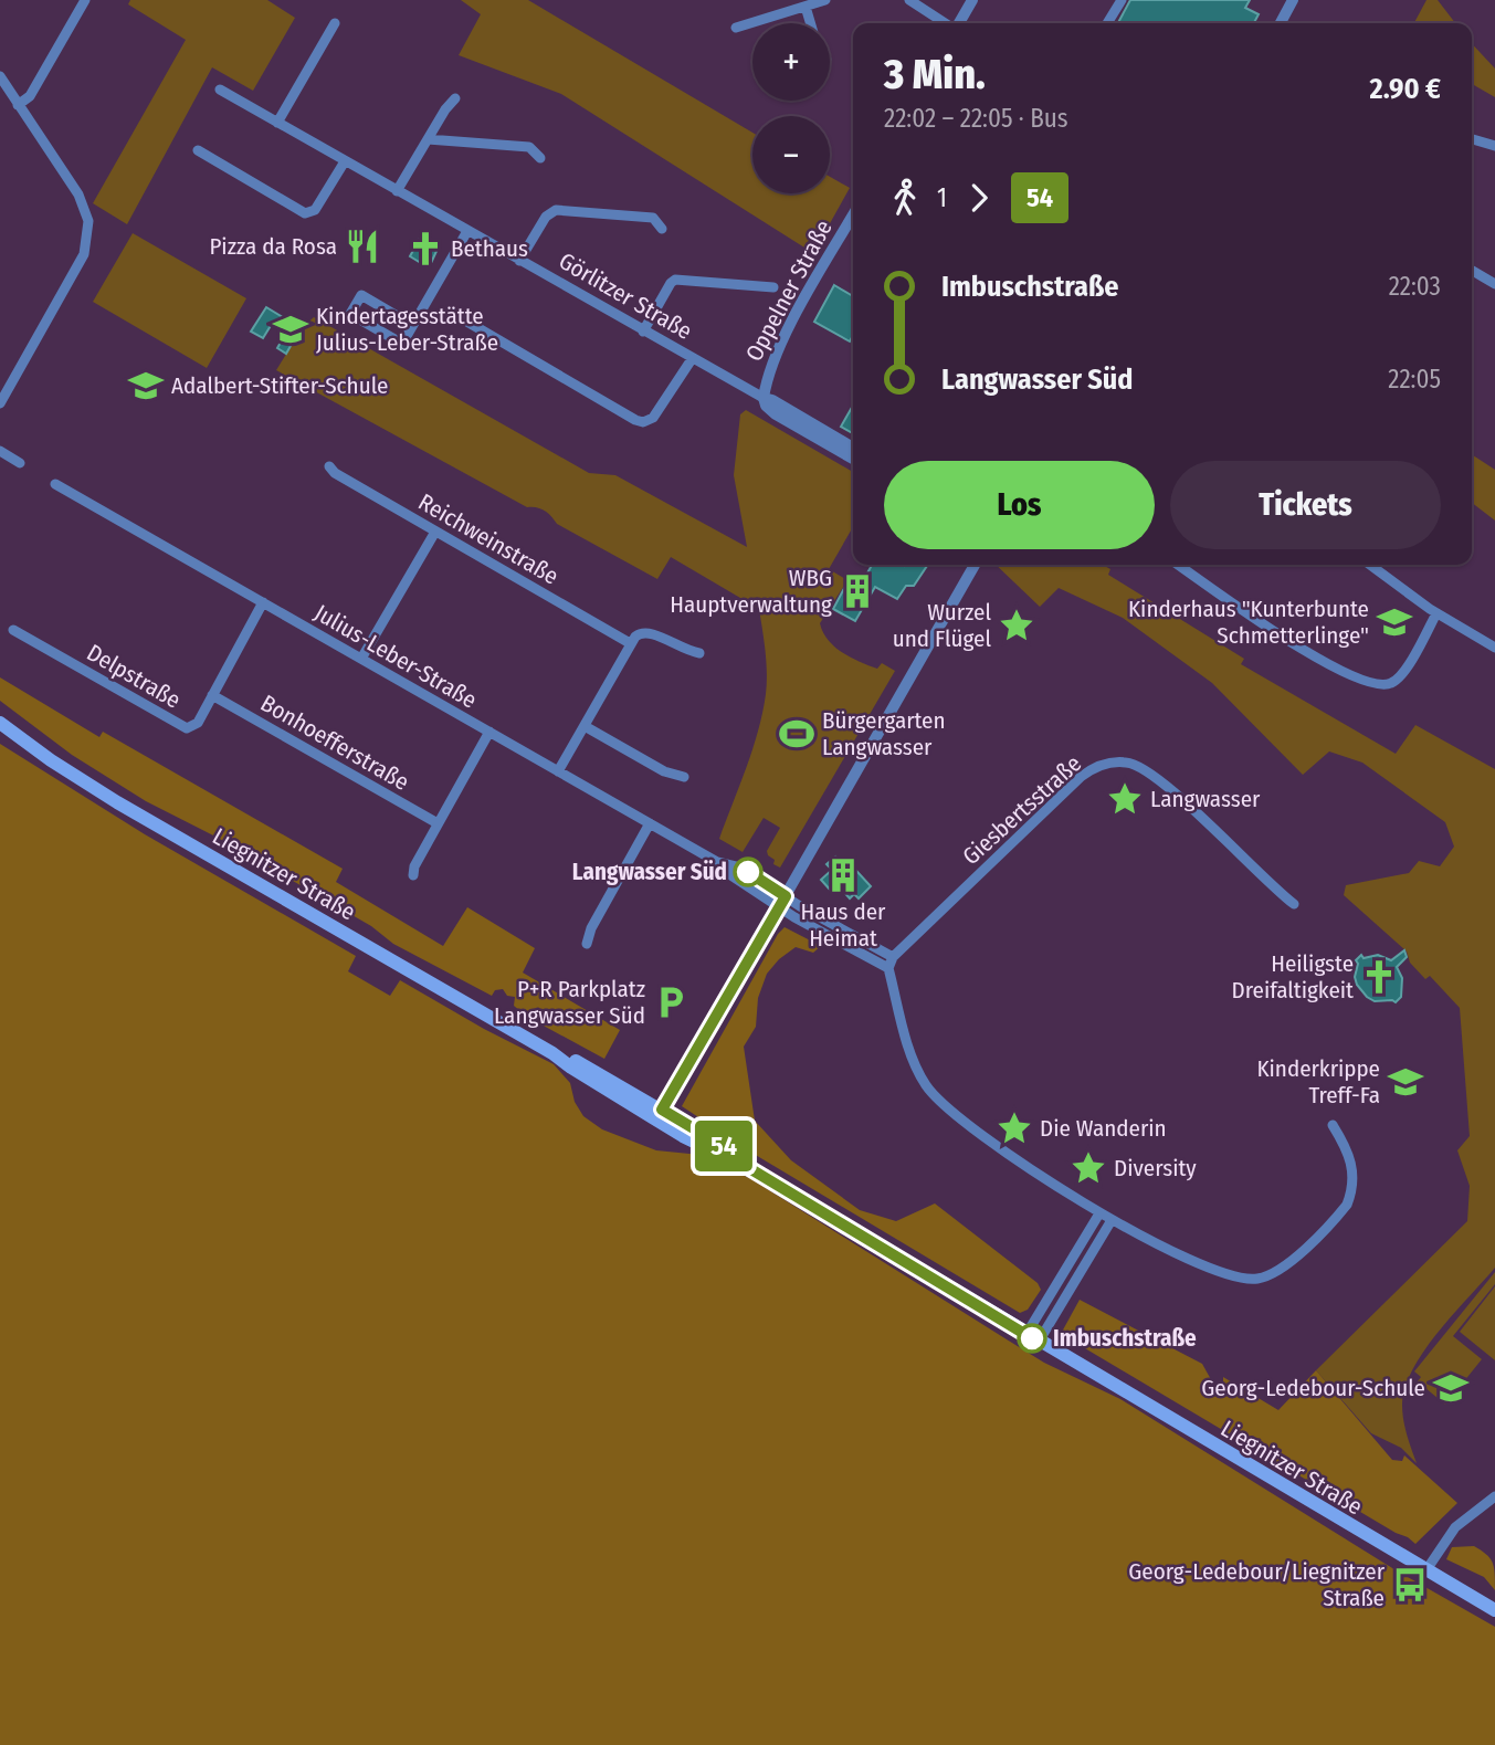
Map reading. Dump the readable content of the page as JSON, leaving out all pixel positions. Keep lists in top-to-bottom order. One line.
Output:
{"streets":{"main road":["Liegnitzer Straße"],"street":["Oppelner Straße","Görlitzer Straße","Reichweinstraße","Julius-Leber-Straße","Delpstraße","Bonhoefferstraße","Giesbertsstraße"]},"crossings":[["Oppelner Straße","Görlitzer Straße"],["Julius-Leber-Straße","Delpstraße"],["Delpstraße","Bonhoefferstraße"]],"places":{"restaurant":["Pizza da Rosa"],"church":["Bethaus","Heiligste Dreifaltigkeit"],"school or university":["Kindertagesstätte Julius-Leber-Straße","Adalbert-Stifter-Schule","Kinderhaus \"Kunterbunte Schmetterlinge\"","Kinderkrippe Treff-Fa","Georg-Ledebour-Schule"],"building":["WBG Hauptverwaltung","Haus der Heimat"],"place":["Wurzel und Flügel","Langwasser","Die Wanderin","Diversity"],"sports":["Bürgergarten Langwasser"],"other":["Langwasser Süd","Imbuschstraße"],"parking":["P+R Parkplatz Langwasser Süd"],"bus stop":["Georg-Ledebour/Liegnitzer Straße"]},"lines":["bus line 54"],"page":{"on_map":"54","map_buttons":["+","−"],"heading":["3 Min.","22:02 – 22:05 · Bus","2.90 €"],"legs":["1","54"],"list":[{"name":"Imbuschstraße","value":"22:03"},{"name":"Langwasser Süd","value":"22:05"}],"buttons":["Los","Tickets"]}}
